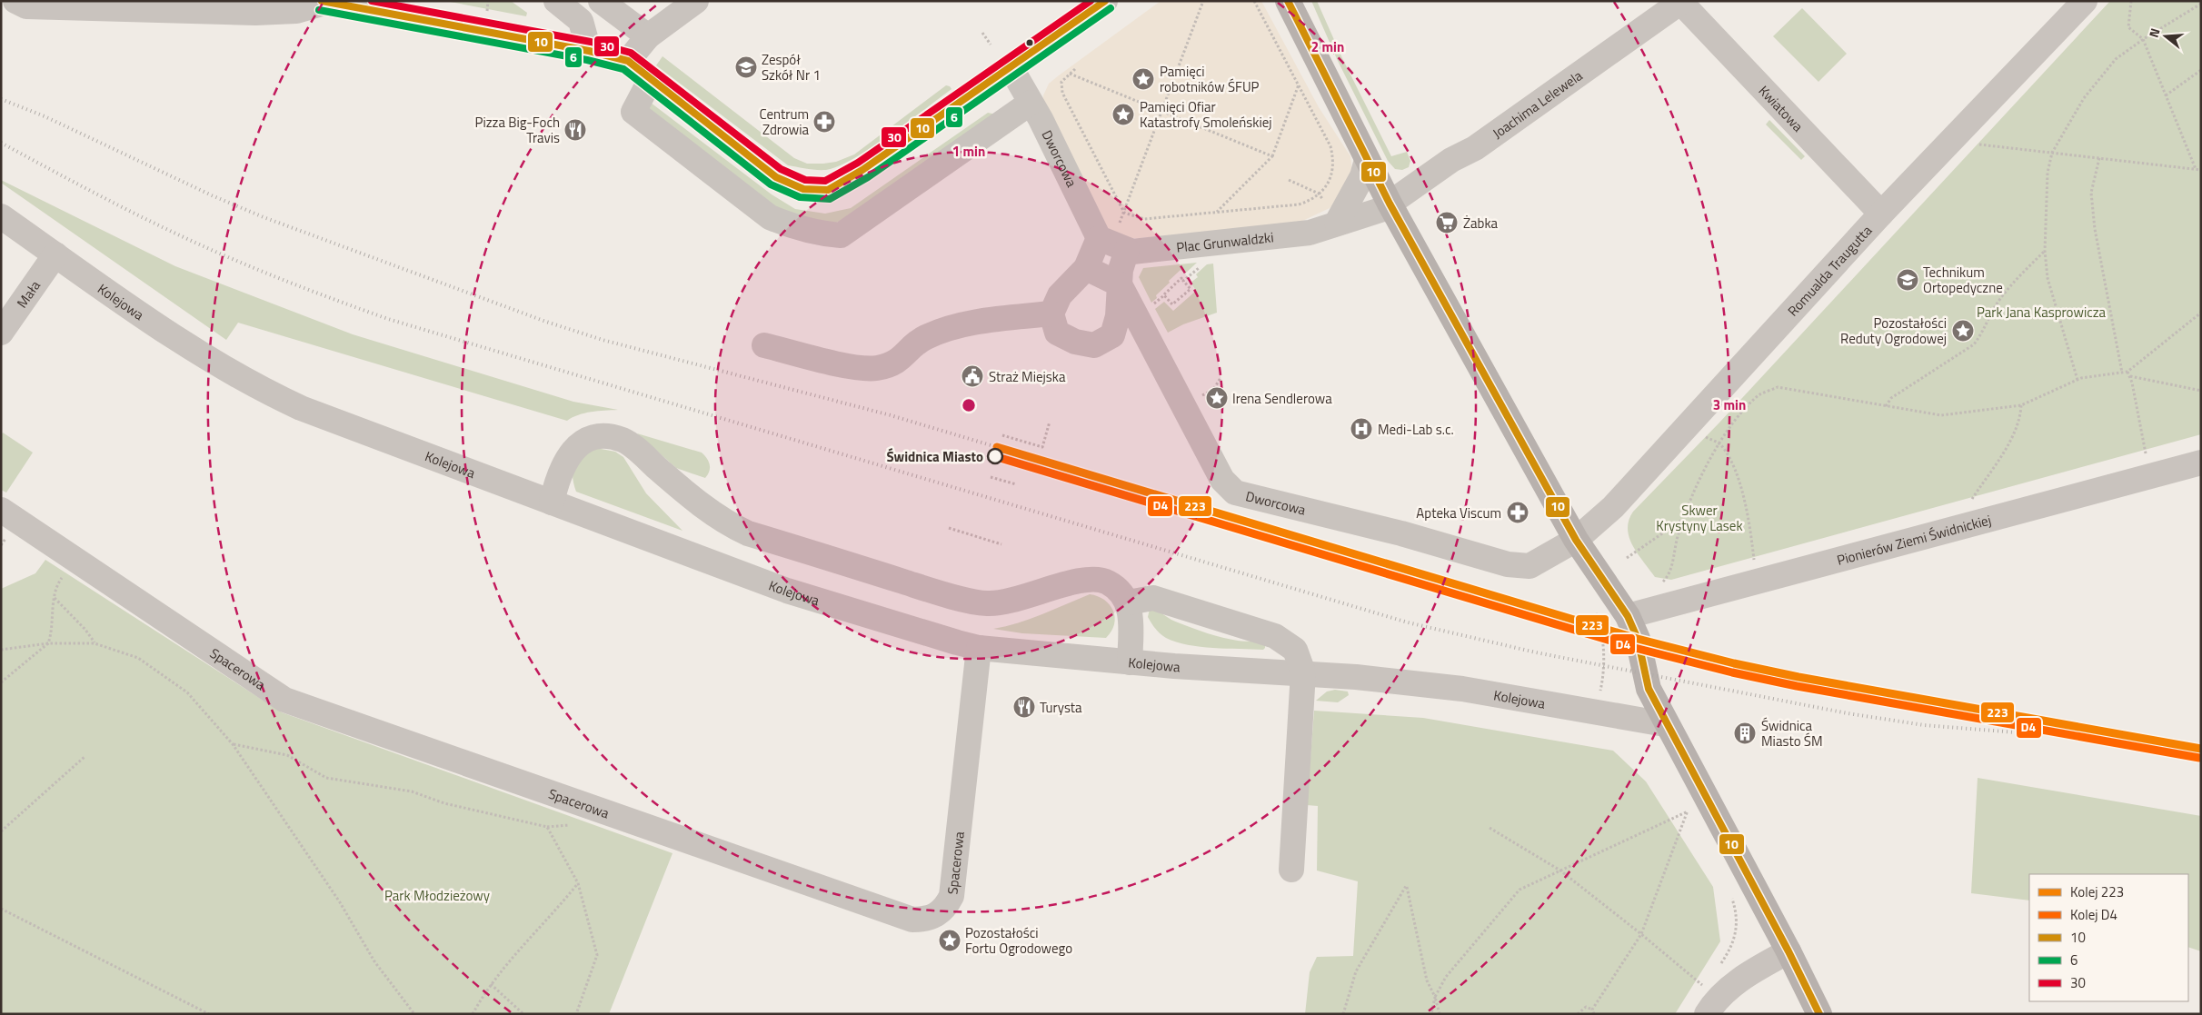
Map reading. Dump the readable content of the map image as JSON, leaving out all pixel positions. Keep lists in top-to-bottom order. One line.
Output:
{"streets":{"street":["Joachima Lelewela","Kwiatowa","Dworcowa","Plac Grunwaldzki","Romualda Traugutta","Mała","Kolejowa","Pionierów Ziemi Świdnickiej","Spacerowa"]},"crossings":[["Joachima Lelewela","Kwiatowa"],["Joachima Lelewela","Plac Grunwaldzki"],["Kwiatowa","Romualda Traugutta"],["Dworcowa","Plac Grunwaldzki"],["Dworcowa","Romualda Traugutta"],["Mała","Kolejowa"],["Kolejowa","Spacerowa"]],"parks":["Park Jana Kasprowicza","Skwer Krystyny Lasek","Park Młodzieżowy"],"places":{"school or university":["Zespół Szkół Nr 1","Technikum Ortopedyczne"],"place":["Pamięci robotników ŚFUP","Pamięci Ofiar Katastrofy Smoleńskiej","Pozostałości Reduty Ogrodowej","Irena Sendlerowa","Pozostałości Fortu Ogrodowego"],"pharmacy":["Centrum Zdrowia","Apteka Viscum"],"restaurant":["Pizza Big-Foch Travis","Turysta"],"supermarket":["Żabka"],"public building":["Straż Miejska"],"hospital":["Medi-Lab s.c."],"other":["Świdnica Miasto"],"building":["Świdnica Miasto ŚM"]},"lines":["transit line 10","transit line 30","transit line 6","rail line 223","rail line D4"],"legend":["Kolej 223","Kolej D4","10","6","30"],"north":"left","rings":["2 min","1 min","3 min"]}
